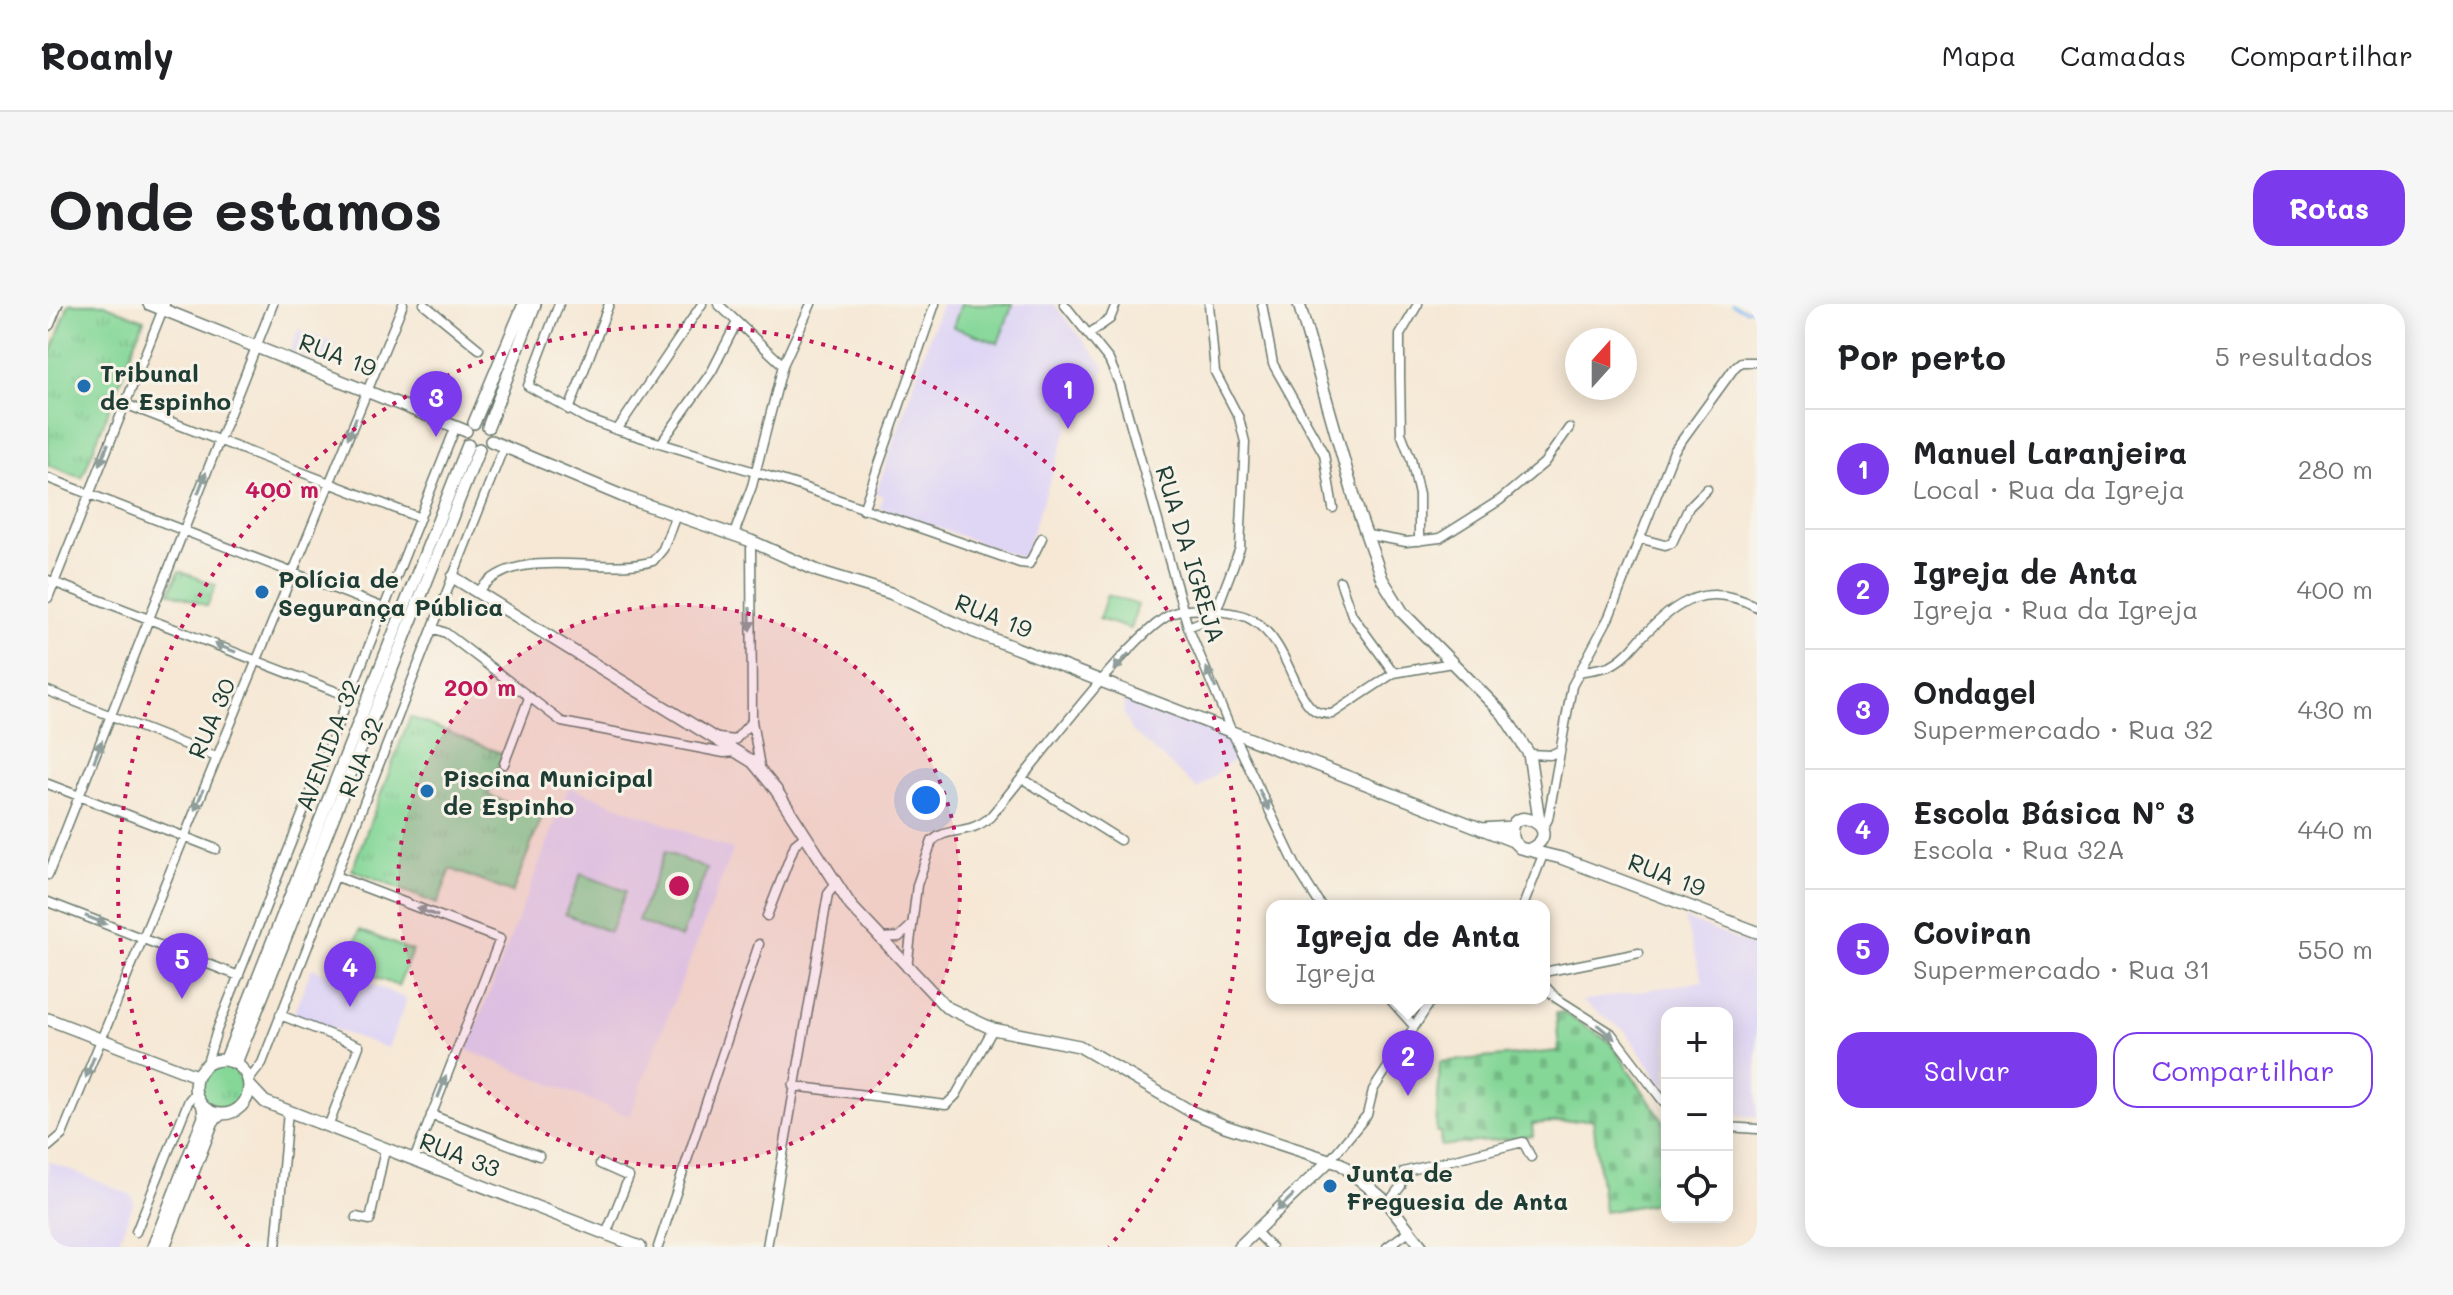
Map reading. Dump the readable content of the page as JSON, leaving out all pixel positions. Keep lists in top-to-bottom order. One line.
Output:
{"streets":{"main road":["RUA 19","AVENIDA 32","RUA 33"],"street":["RUA DA IGREJA","RUA 30","RUA 32"]},"crossings":[["RUA 19","RUA DA IGREJA"],["RUA 19","RUA 30"],["RUA 19","RUA 32"],["AVENIDA 32","RUA 32"],["AVENIDA 32","RUA 33"],["RUA 32","RUA 33"]],"places":["Tribunal de Espinho","Polícia de Segurança Pública","Piscina Municipal de Espinho","Junta de Freguesia de Anta"],"north":"top","page":{"header":"Roamly","nav":["Mapa","Camadas","Compartilhar"],"buttons":["Rotas",["Salvar","Compartilhar"]],"title":"Onde estamos","heading":["Por perto","5 resultados"],"pins":["1","3","5","4","2"],"list":[{"mark":"1","name":"Manuel Laranjeira","note":"Local · Rua da Igreja","value":"280 m"},{"mark":"2","name":"Igreja de Anta","note":"Igreja · Rua da Igreja","value":"400 m"},{"mark":"3","name":"Ondagel","note":"Supermercado · Rua 32","value":"430 m"},{"mark":"4","name":"Escola Básica Nº 3","note":"Escola · Rua 32A","value":"440 m"},{"mark":"5","name":"Coviran","note":"Supermercado · Rua 31","value":"550 m"}],"popup":["Igreja de Anta","Igreja"],"map_buttons":["+","−"]},"rings":["400 m","200 m"]}
